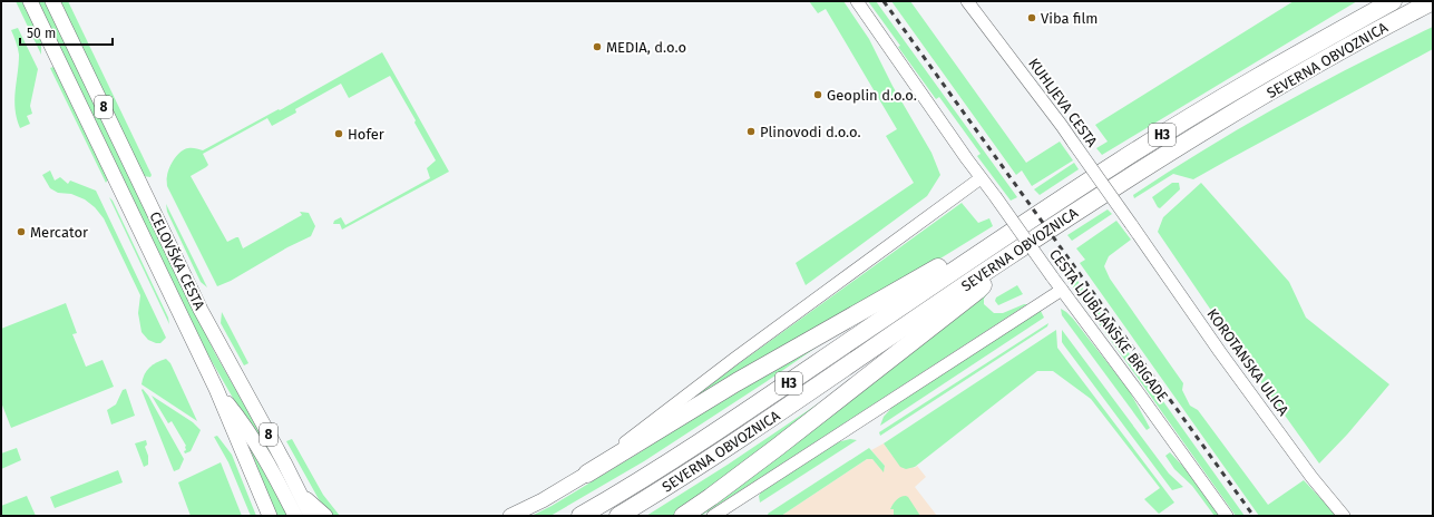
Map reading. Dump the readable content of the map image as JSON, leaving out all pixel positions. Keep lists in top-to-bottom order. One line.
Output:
{"streets":{"highway":["SEVERNA OBVOZNICA","H3"],"main road":["8","CELOVŠKA CESTA"],"street":["KUHLJEVA CESTA","CESTA LJUBLJANSKE BRIGADE","KOROTANSKA ULICA"]},"crossings":[["KUHLJEVA CESTA","KOROTANSKA ULICA"]],"places":["Viba film","MEDIA, d.o.o","Geoplin d.o.o.","Plinovodi d.o.o.","Hofer","Mercator"],"scale_bar":"50 m"}
